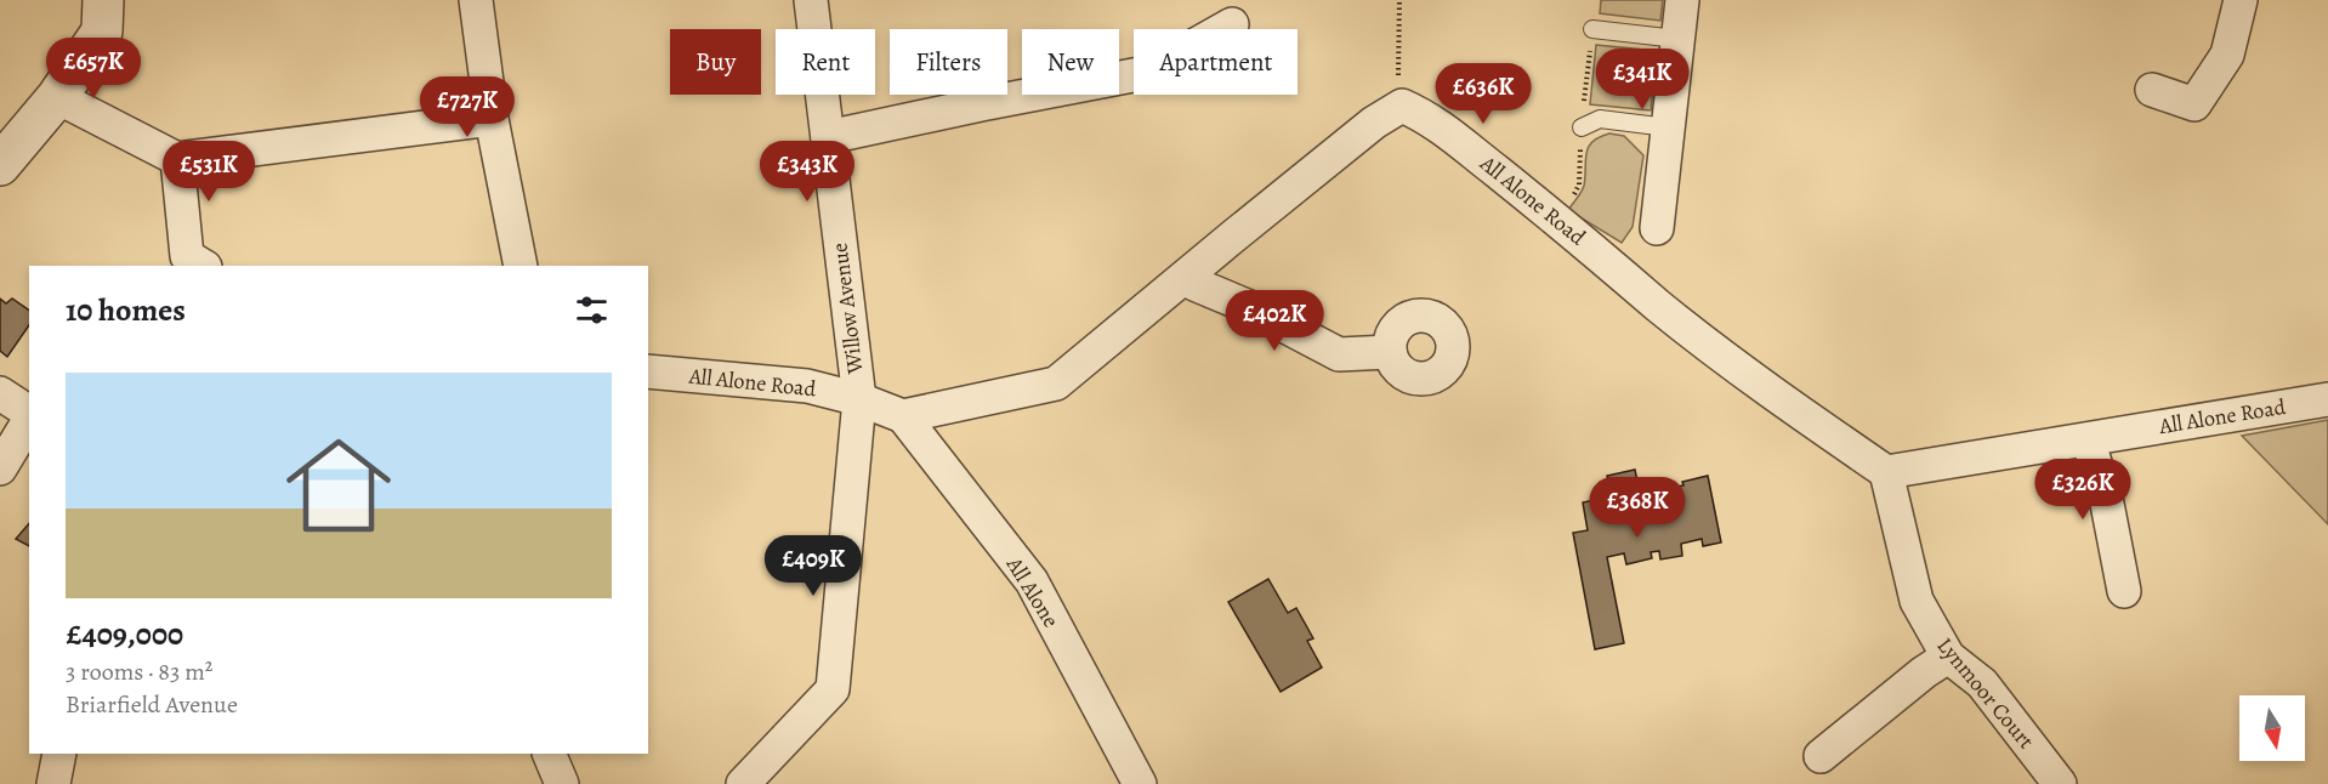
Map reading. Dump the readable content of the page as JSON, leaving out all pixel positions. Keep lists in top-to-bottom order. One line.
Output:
{"streets":{"street":["All Alone Road","Willow Avenue","All Alone","Lynmoor Court"]},"crossings":[["All Alone Road","Willow Avenue"],["All Alone Road","All Alone"],["All Alone Road","Lynmoor Court"]],"north":"bottom","page":{"chip":["Buy","Rent","Filters","New","Apartment"],"price":["£657K","£341K","£636K","£727K","£531K","£343K","£402K","£326K","£368K","£409K"],"heading":"10 homes","list":[{"name":"£409,000","note":"3 rooms · 83 m² · Briarfield Avenue"}]}}
